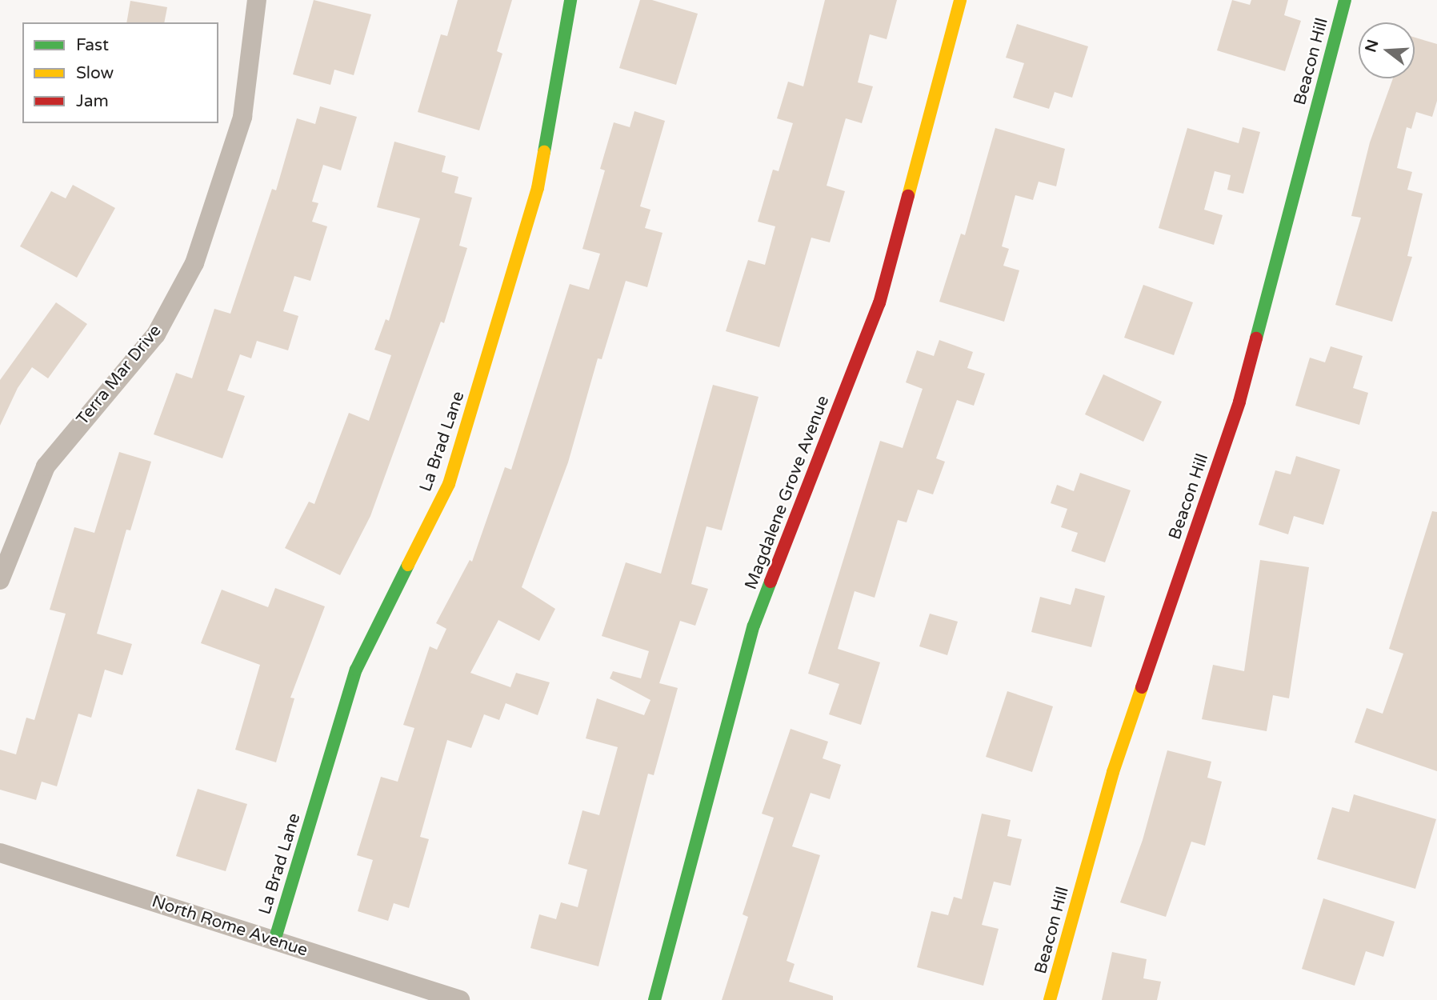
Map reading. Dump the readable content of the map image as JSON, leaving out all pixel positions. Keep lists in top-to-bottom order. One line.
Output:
{"streets":{"street":["Beacon Hill","Terra Mar Drive","La Brad Lane","Magdalene Grove Avenue","North Rome Avenue"]},"crossings":[["La Brad Lane","North Rome Avenue"]],"legend":["Fast","Slow","Jam"],"north":"left"}
